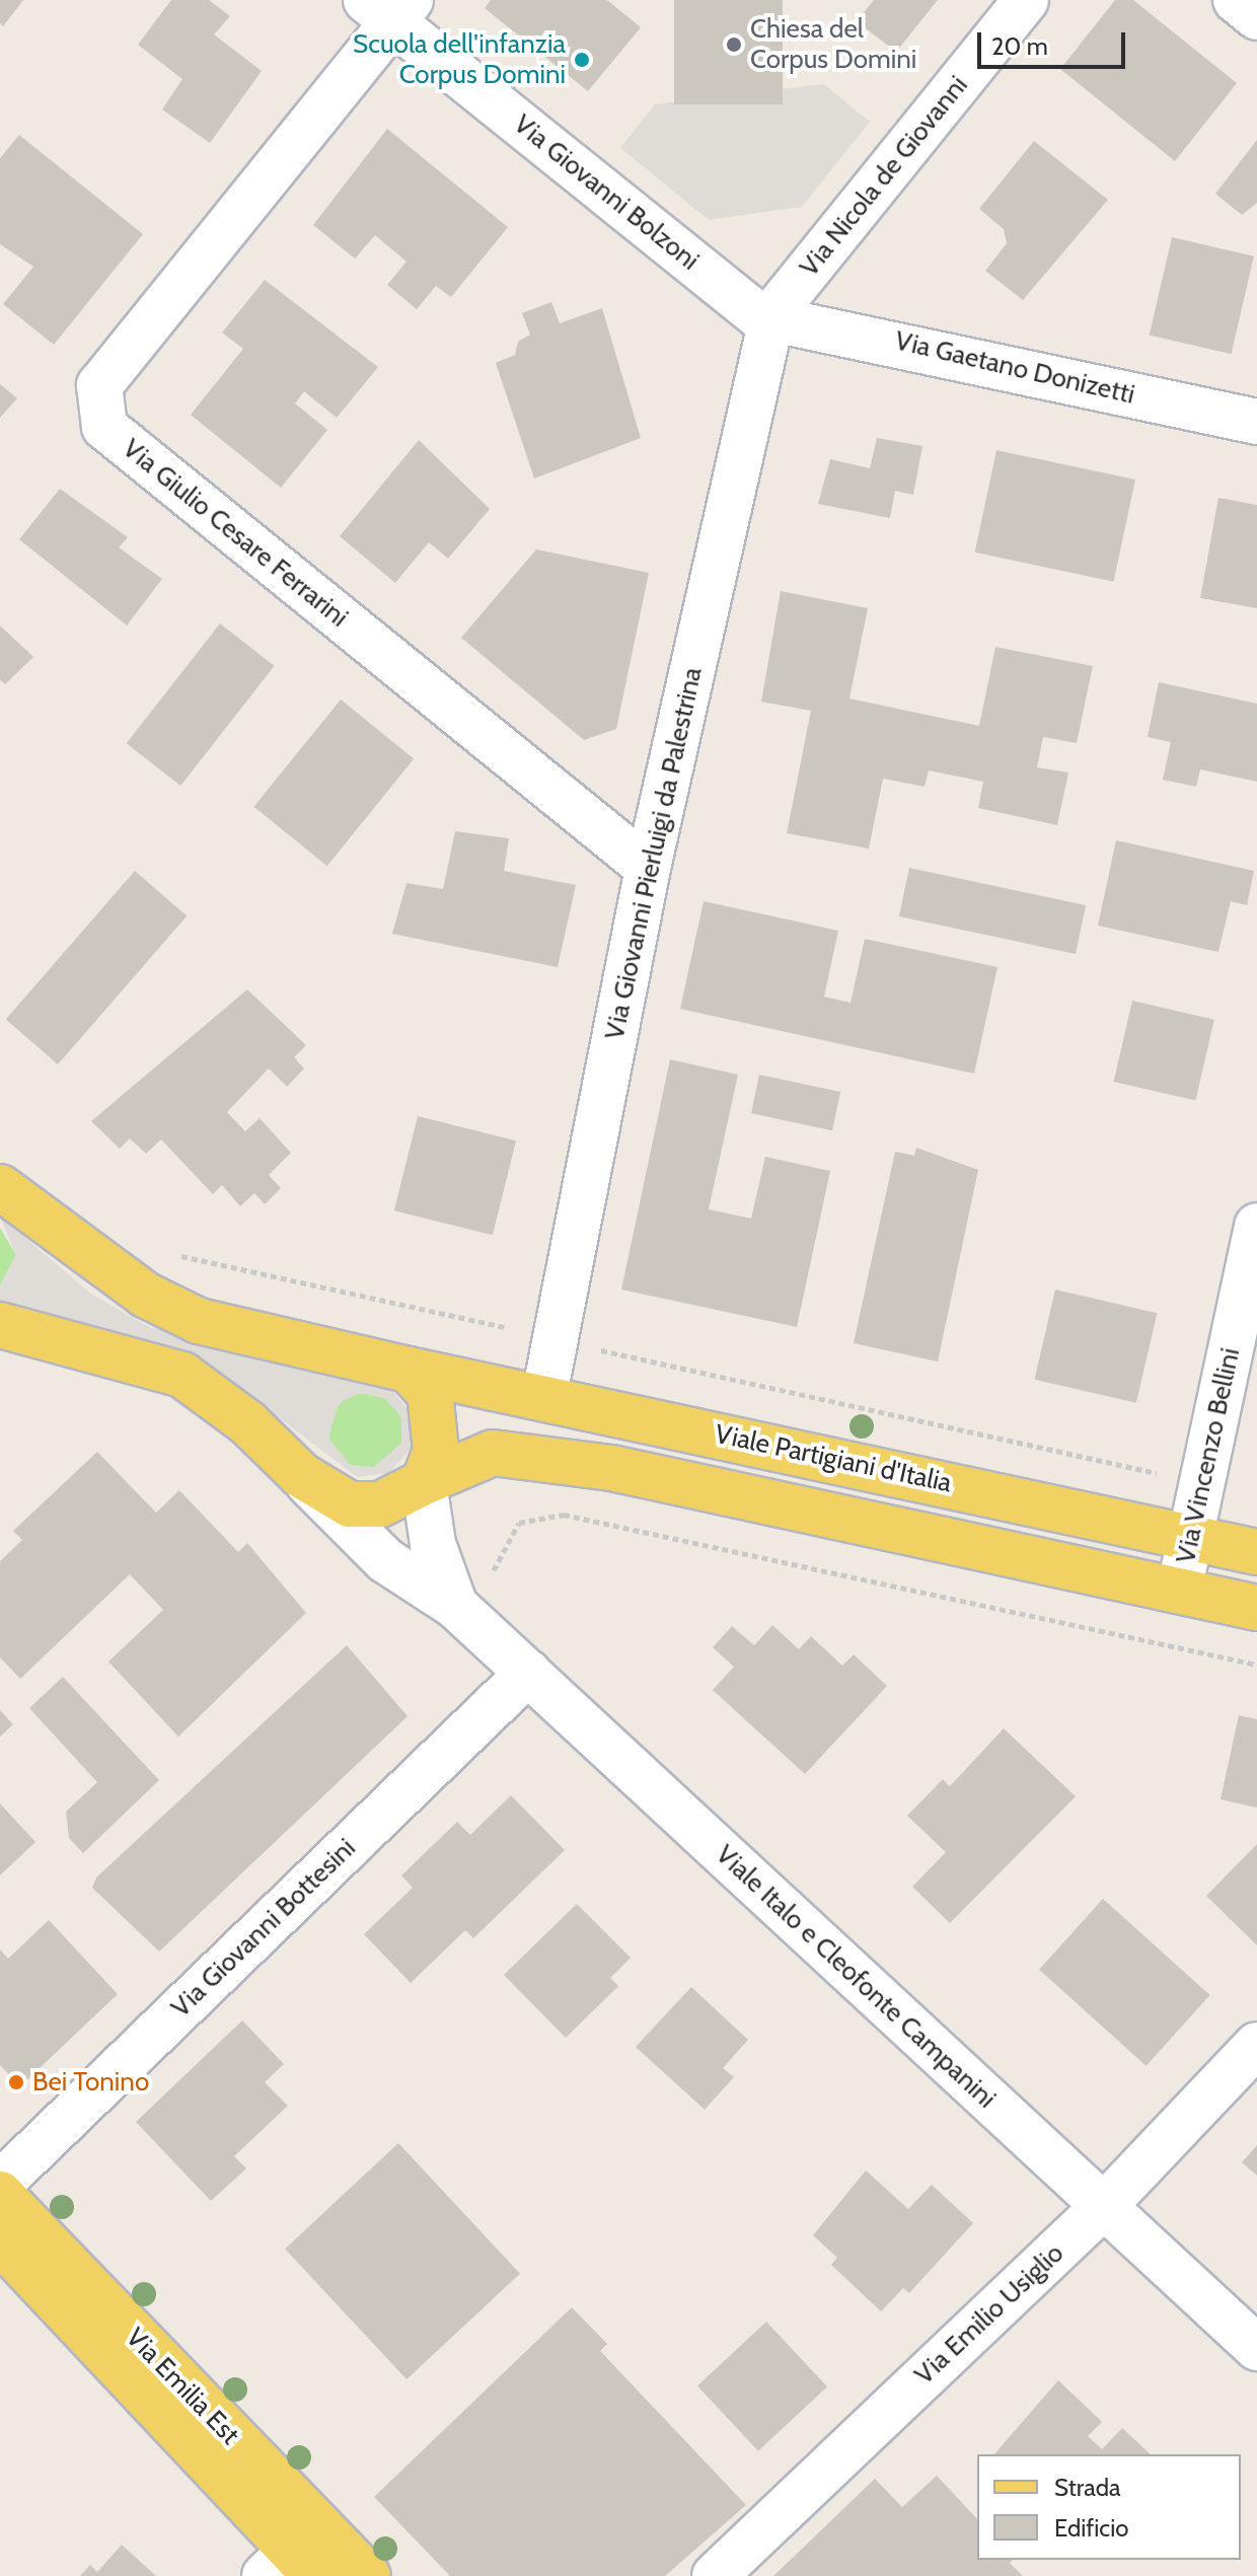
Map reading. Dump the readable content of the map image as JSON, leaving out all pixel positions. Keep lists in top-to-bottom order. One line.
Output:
{"streets":{"main road":["Viale Partigiani d'Italia","Via Emilia Est"],"street":["Via Nicola de Giovanni","Via Giovanni Bolzoni","Via Gaetano Donizetti","Via Giulio Cesare Ferrarini","Via Giovanni Pierluigi da Palestrina","Via Vincenzo Bellini","Via Giovanni Bottesini","Viale Italo e Cleofonte Campanini","Via Emilio Usiglio"]},"crossings":[["Via Nicola de Giovanni","Via Giovanni Bolzoni"],["Via Nicola de Giovanni","Via Gaetano Donizetti"],["Via Nicola de Giovanni","Via Giovanni Pierluigi da Palestrina"],["Via Giovanni Bolzoni","Via Gaetano Donizetti"],["Via Giovanni Bolzoni","Via Giulio Cesare Ferrarini"],["Via Giovanni Bolzoni","Via Giovanni Pierluigi da Palestrina"],["Via Gaetano Donizetti","Via Giovanni Pierluigi da Palestrina"],["Via Giulio Cesare Ferrarini","Via Giovanni Pierluigi da Palestrina"],["Via Giovanni Pierluigi da Palestrina","Viale Partigiani d'Italia"],["Via Vincenzo Bellini","Viale Partigiani d'Italia"],["Via Giovanni Bottesini","Viale Italo e Cleofonte Campanini"],["Viale Italo e Cleofonte Campanini","Via Emilio Usiglio"]],"places":["Chiesa del Corpus Domini","Scuola dell'infanzia Corpus Domini","Bei Tonino"],"legend":["Strada","Edificio"],"scale_bar":"20 m"}
